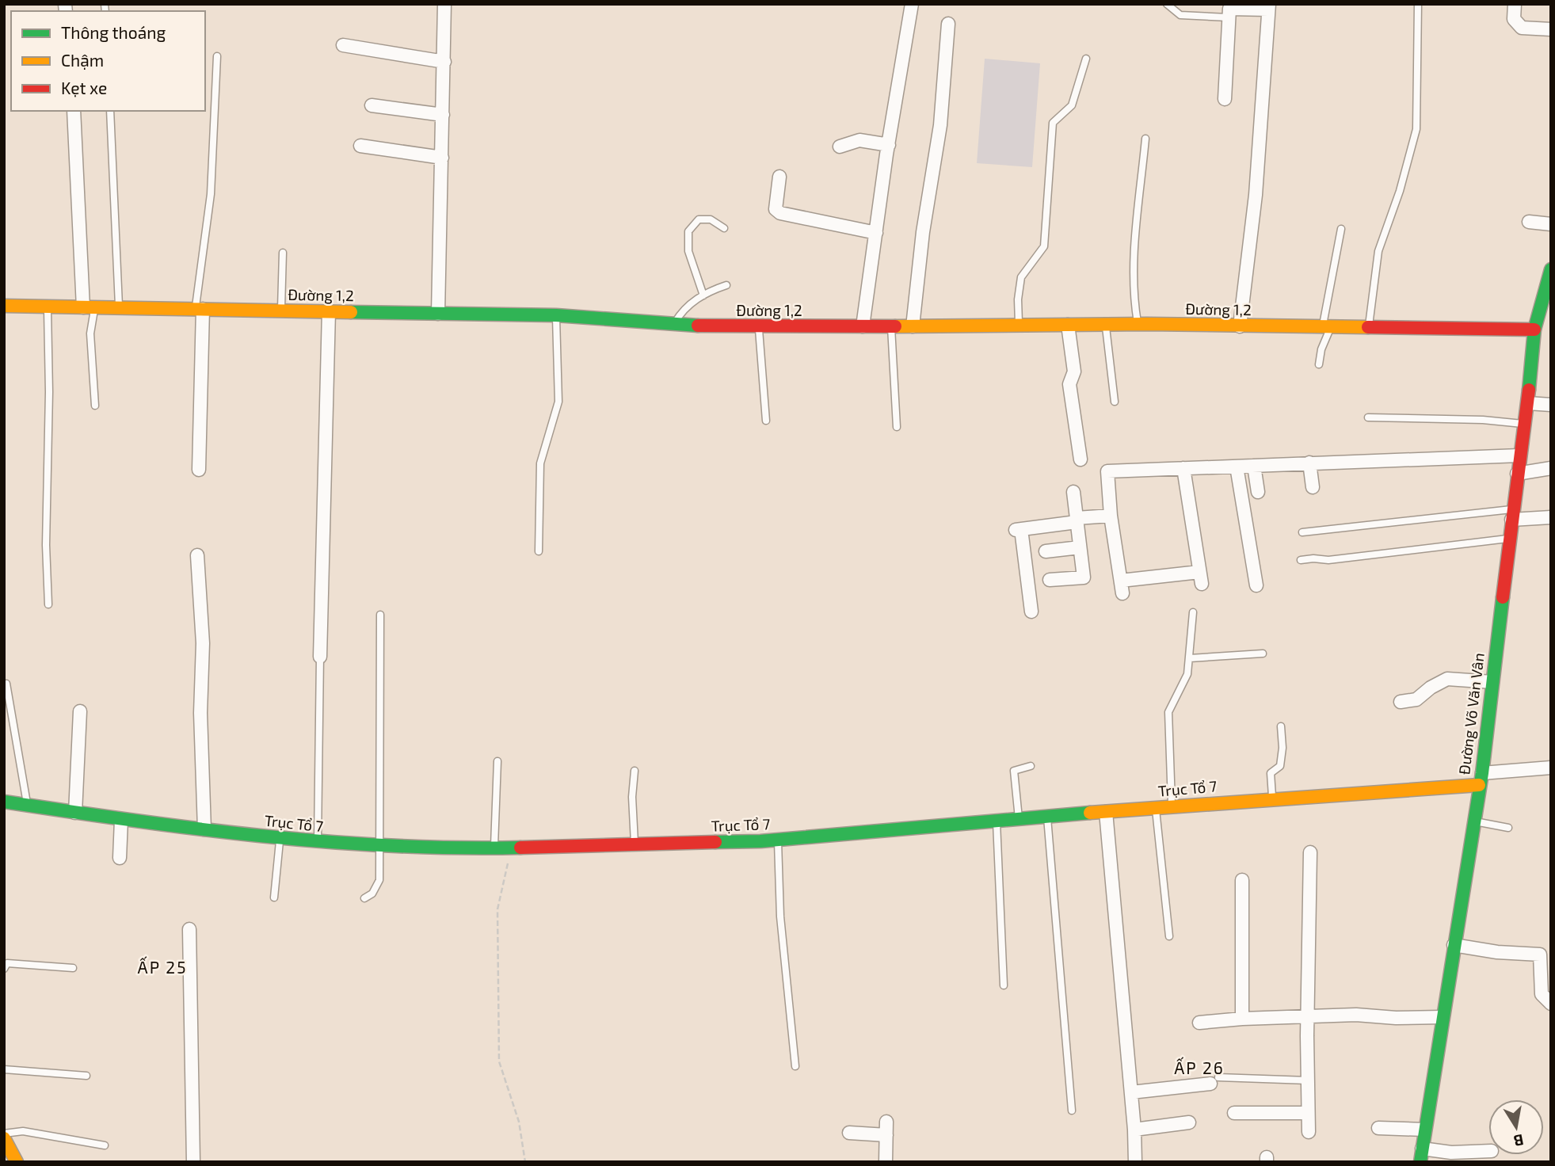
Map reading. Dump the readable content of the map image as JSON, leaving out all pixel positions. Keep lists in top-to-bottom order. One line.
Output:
{"streets":{"street":["Đường 1,2","Đường Võ Văn Vân","Trục Tổ 7"]},"crossings":[["Đường 1,2","Đường Võ Văn Vân"],["Đường Võ Văn Vân","Trục Tổ 7"]],"districts":["ẤP 25","ẤP 26"],"legend":["Thông thoáng","Chậm","Kẹt xe"],"north":"bottom"}
